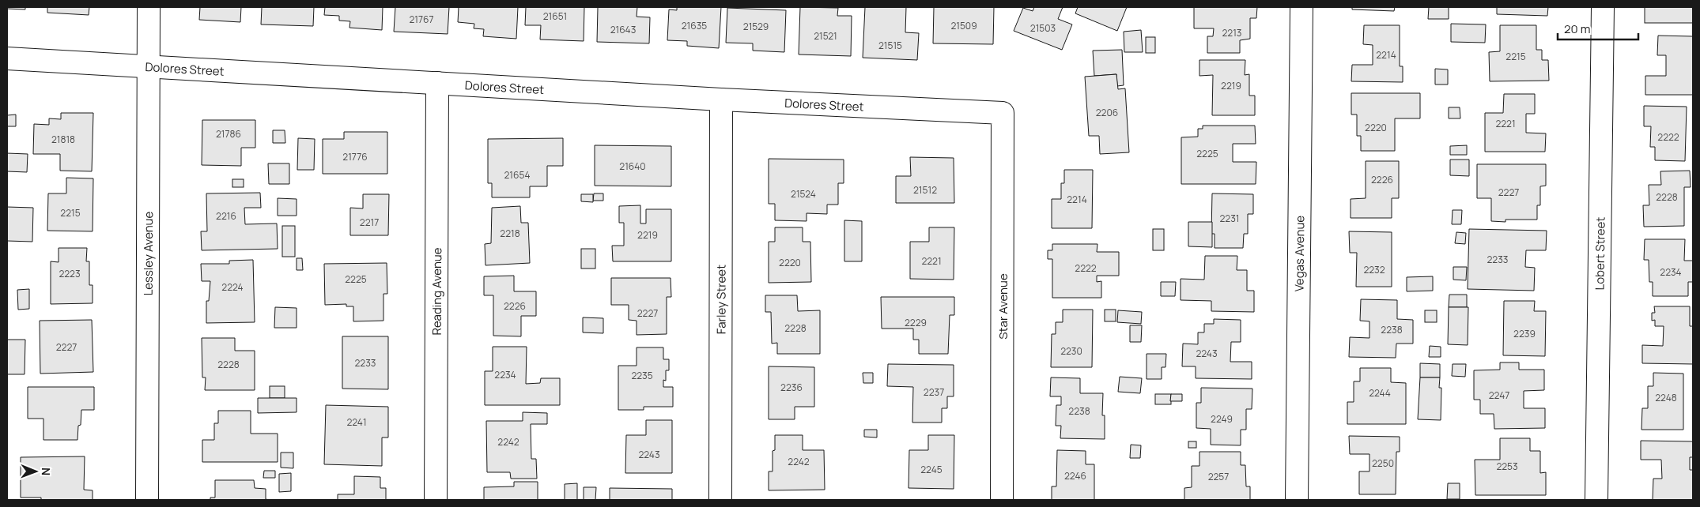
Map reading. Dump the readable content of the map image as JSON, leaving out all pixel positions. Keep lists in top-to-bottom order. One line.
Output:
{"streets":{"street":["Dolores Street","Lessley Avenue","Vegas Avenue","Lobert Street","Reading Avenue","Farley Street","Star Avenue"]},"crossings":[["Dolores Street","Lessley Avenue"],["Dolores Street","Reading Avenue"],["Dolores Street","Farley Street"],["Dolores Street","Star Avenue"]],"house_numbers":["21651","21767","21635","21509","21529","21503","21643","2213","21521","21515","2214","2215","2219","2206","2221","2220","21786","2222","21818","2225","21776","21640","21654","2226","21512","2227","21524","2228","2214","2215","2216","2231","2217","2218","2219","2233","2221","2220","2222","2232","2234","2223","2225","2224","2226","2227","2229","2228","2238","2239","2227","2230","2243","2233","2228","2234","2235","2236","2237","2244","2247","2248","2238","2249","2241","2242","2243","2242","2250","2253","2245","2246","2257"],"scale_bar":"20 m","north":"right"}
